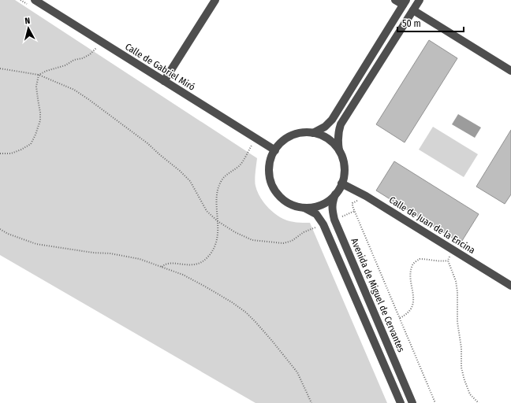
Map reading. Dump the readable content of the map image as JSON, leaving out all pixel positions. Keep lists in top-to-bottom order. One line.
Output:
{"streets":{"street":["Calle de Gabriel Miró","Calle de Juan de la Encina","Avenida de Miguel de Cervantes"]},"crossings":[["Calle de Gabriel Miró","Calle de Juan de la Encina"],["Calle de Gabriel Miró","Avenida de Miguel de Cervantes"],["Calle de Juan de la Encina","Avenida de Miguel de Cervantes"]],"scale_bar":"50 m","north":"top"}
